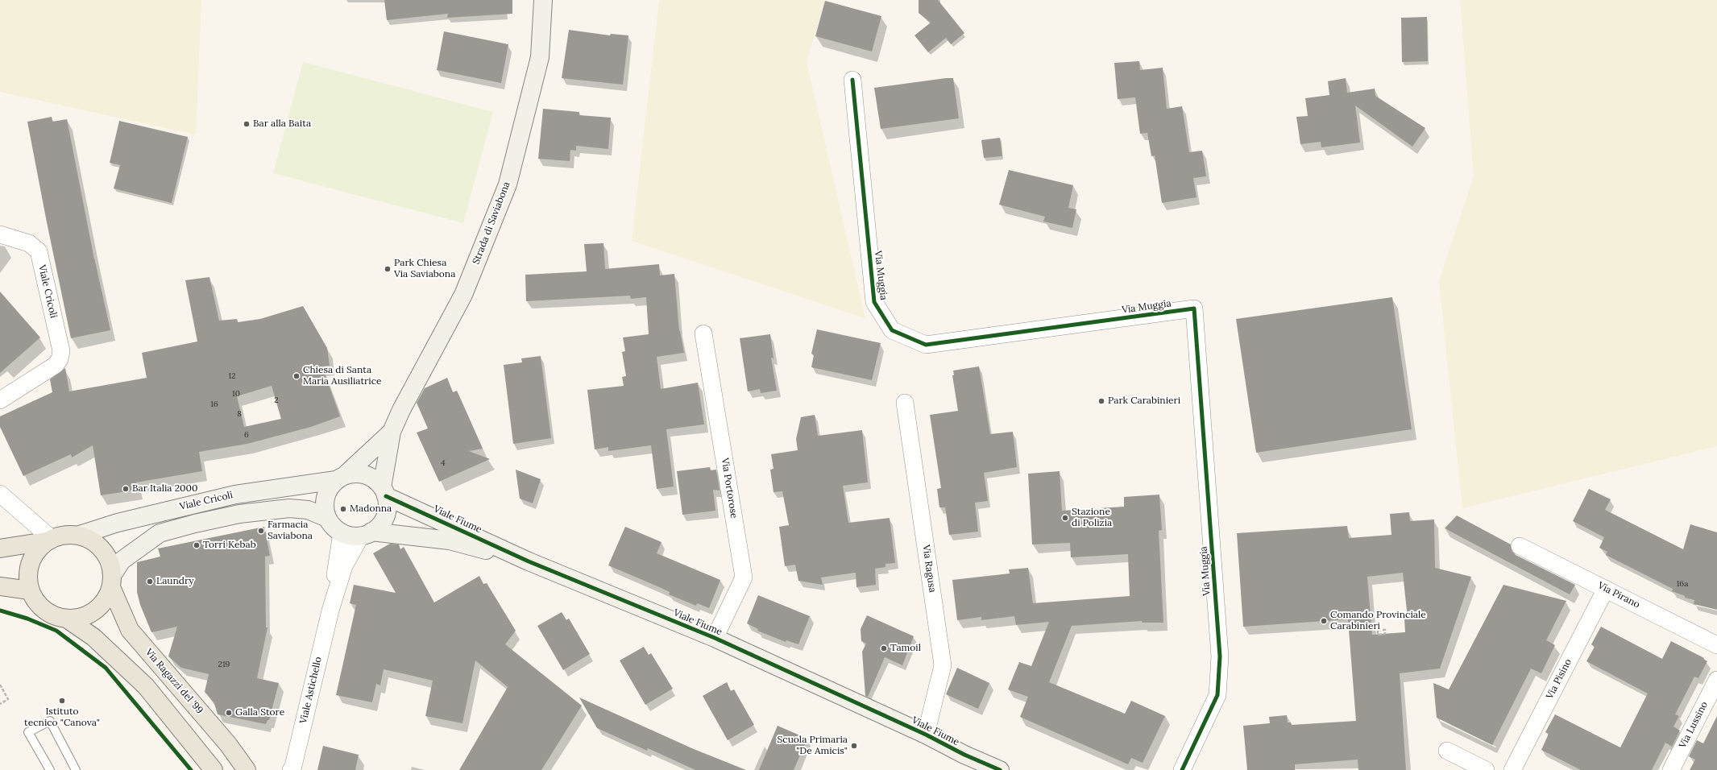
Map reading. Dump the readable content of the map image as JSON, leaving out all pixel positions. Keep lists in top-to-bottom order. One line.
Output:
{"streets":{"main road":["Viale Cricoli","Via Ragazzi del '99"],"street":["Strada di Saviabona","Via Muggia","Via Portorose","Viale Fiume","Via Ragusa","Via Pirano","Via Pisino","Viale Astichello","Via Lussino"]},"crossings":[["Strada di Saviabona","Viale Cricoli"],["Strada di Saviabona","Viale Fiume"],["Strada di Saviabona","Viale Astichello"],["Viale Cricoli","Viale Fiume"],["Viale Cricoli","Via Ragazzi del '99"],["Viale Cricoli","Viale Astichello"],["Via Portorose","Viale Fiume"],["Viale Fiume","Via Ragusa"],["Viale Fiume","Viale Astichello"],["Via Pirano","Via Pisino"]],"places":["Bar alla Baita","Park Chiesa Via Saviabona","Chiesa di Santa Maria Ausiliatrice","Park Carabinieri","Bar Italia 2000","Madonna","Stazione di Polizia","Farmacia Saviabona","Torri Kebab","Laundry","Comando Provinciale Carabinieri","Tamoil","Istituto tecnico \"Canova\"","Galla Store","Scuola Primaria \"De Amicis\""],"house_numbers":["12","10","2","16","8","6","4","16a","219"]}
